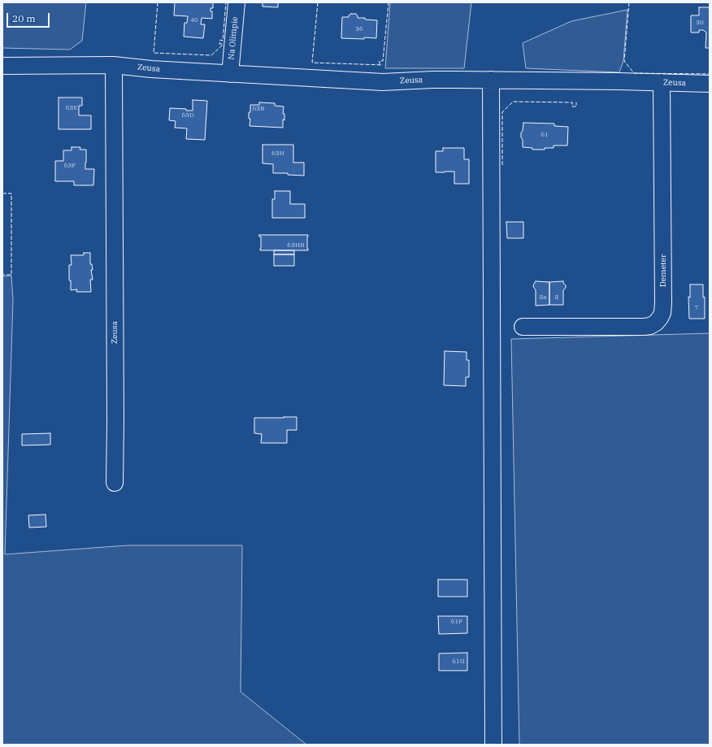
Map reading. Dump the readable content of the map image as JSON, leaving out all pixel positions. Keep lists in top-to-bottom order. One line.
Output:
{"streets":{"street":["Na Olimpie","Zeusa","Demeter"]},"crossings":[["Na Olimpie","Zeusa"],["Zeusa","Demeter"]],"house_numbers":["40","30","36","63E","63B","63D","61","63H","63F","63HB","8a","8","7","61F","61G"],"scale_bar":"20 m"}
